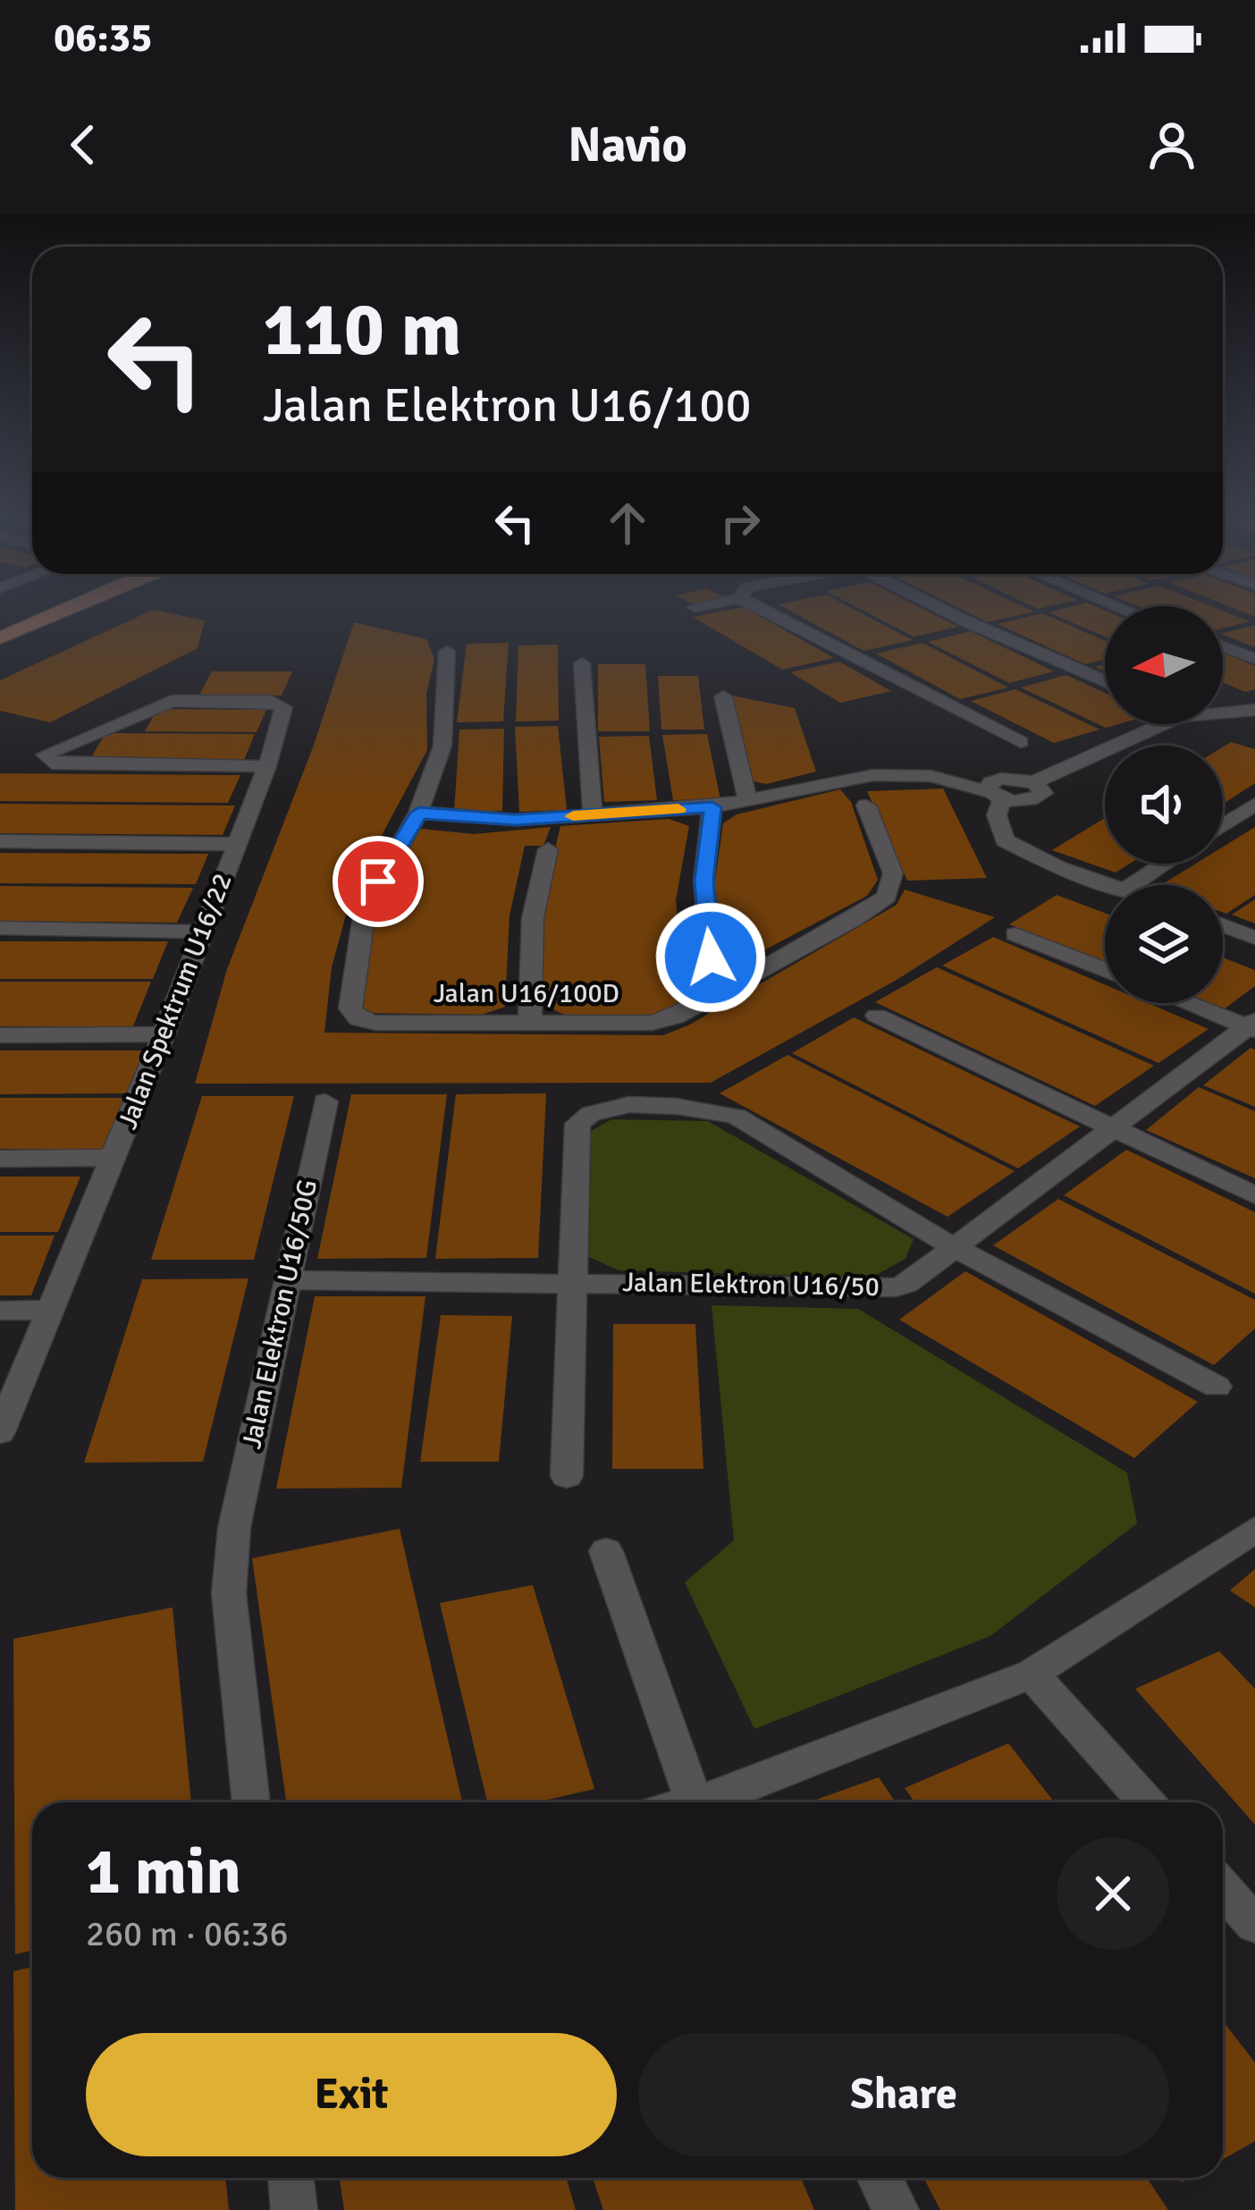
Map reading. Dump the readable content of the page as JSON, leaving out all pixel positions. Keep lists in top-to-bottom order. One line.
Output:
{"streets":{"street":["Jalan U16/100D","Jalan Spektrum U16/22","Jalan Elektron U16/50","Jalan Elektron U16/50G"]},"crossings":[["Jalan Elektron U16/50","Jalan Elektron U16/50G"]],"north":"left","page":{"status":"06:35","header":"Navio","turn":["110 m","Jalan Elektron U16/100"],"heading":["1 min","260 m · 06:36"],"buttons":["Exit","Share"]}}
